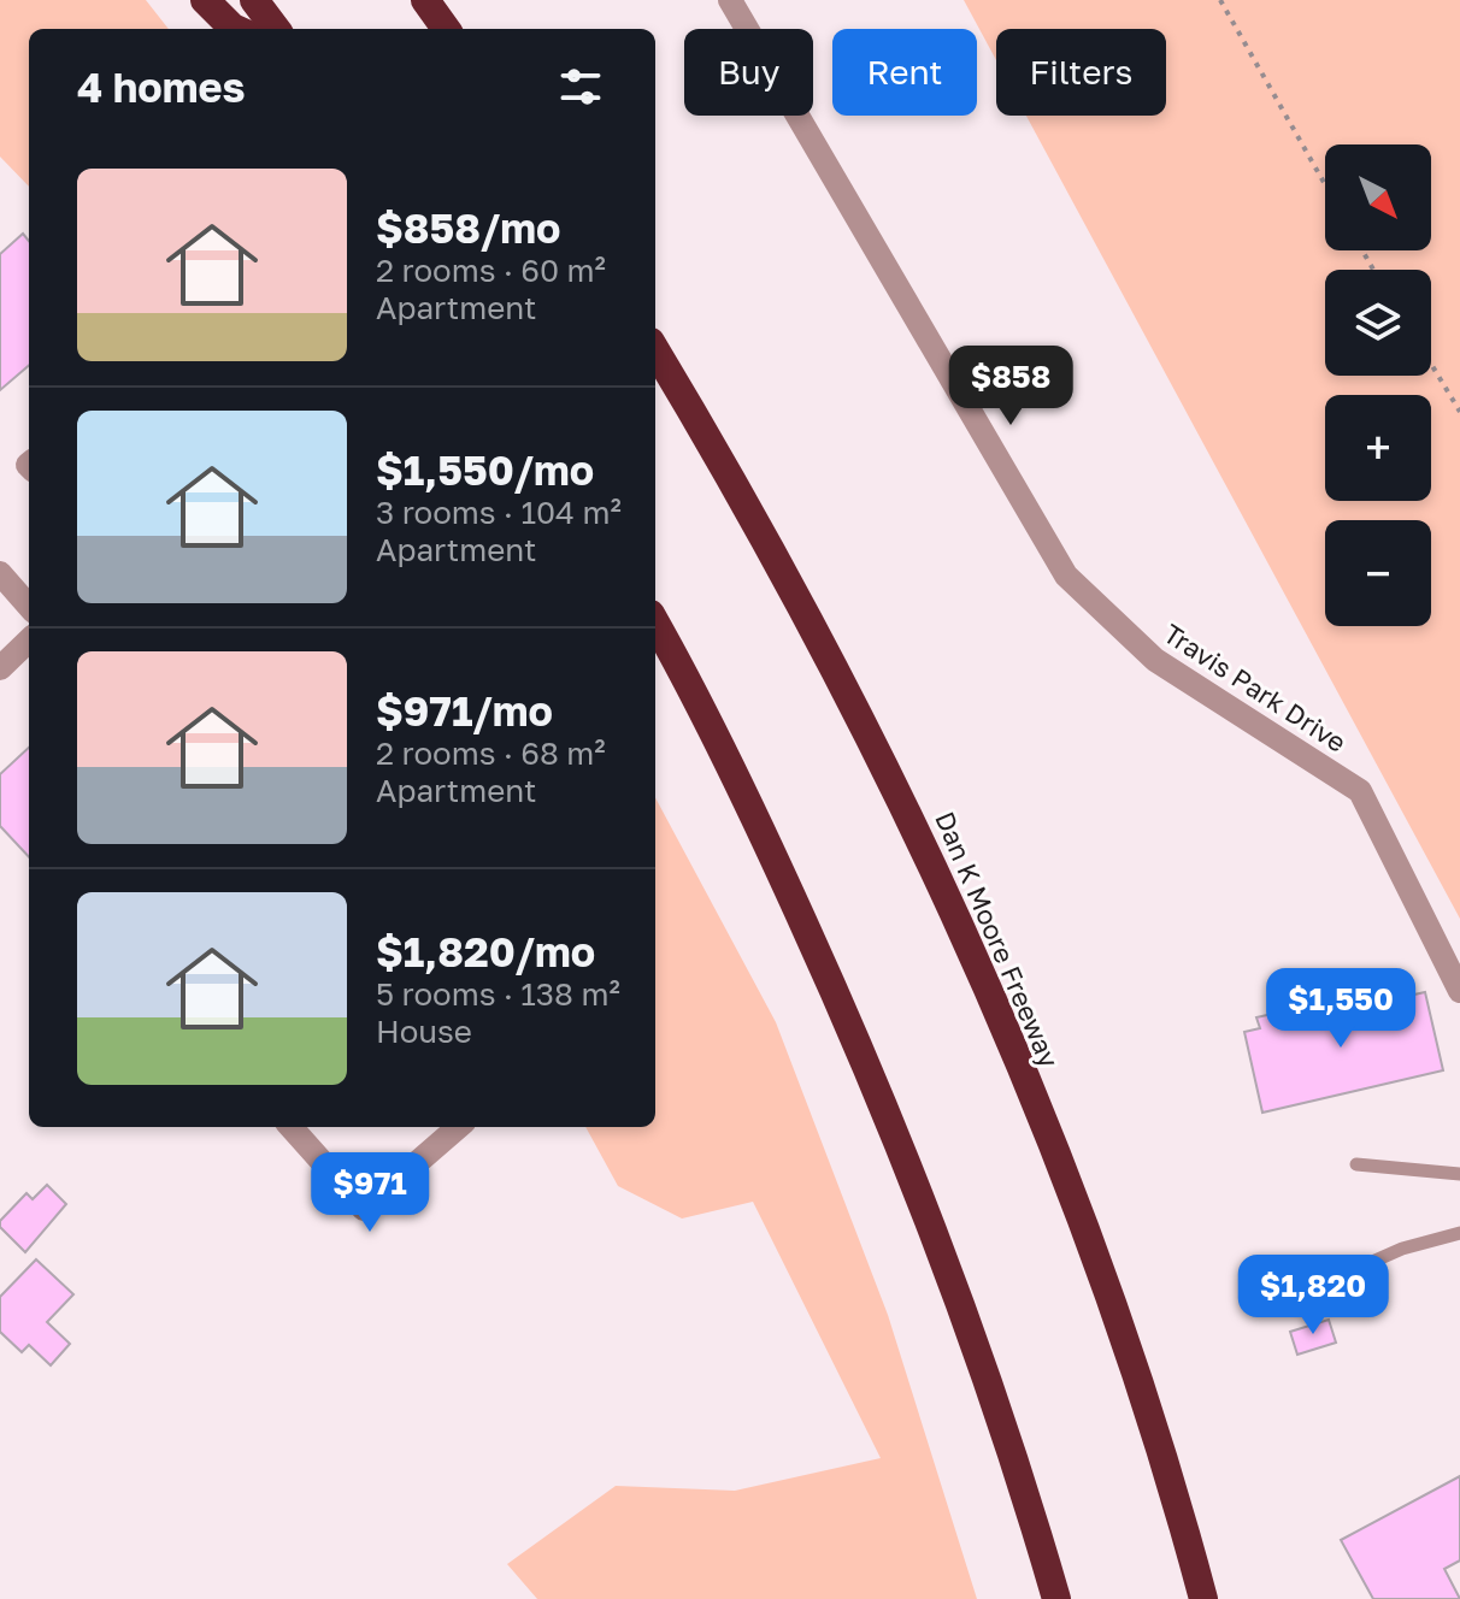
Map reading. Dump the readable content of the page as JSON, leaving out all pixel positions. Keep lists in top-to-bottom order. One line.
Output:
{"streets":{"highway":["Dan K Moore Freeway"],"street":["Travis Park Drive"]},"north":"bottom right","page":{"chip":["Buy","Rent","Filters"],"heading":"4 homes","map_buttons":["+","−"],"list":[{"name":"$858/mo","note":"2 rooms · 60 m² · Apartment"},{"name":"$1,550/mo","note":"3 rooms · 104 m² · Apartment"},{"name":"$971/mo","note":"2 rooms · 68 m² · Apartment"},{"name":"$1,820/mo","note":"5 rooms · 138 m² · House"}],"price":["$858","$1,550","$971","$1,820"]}}
